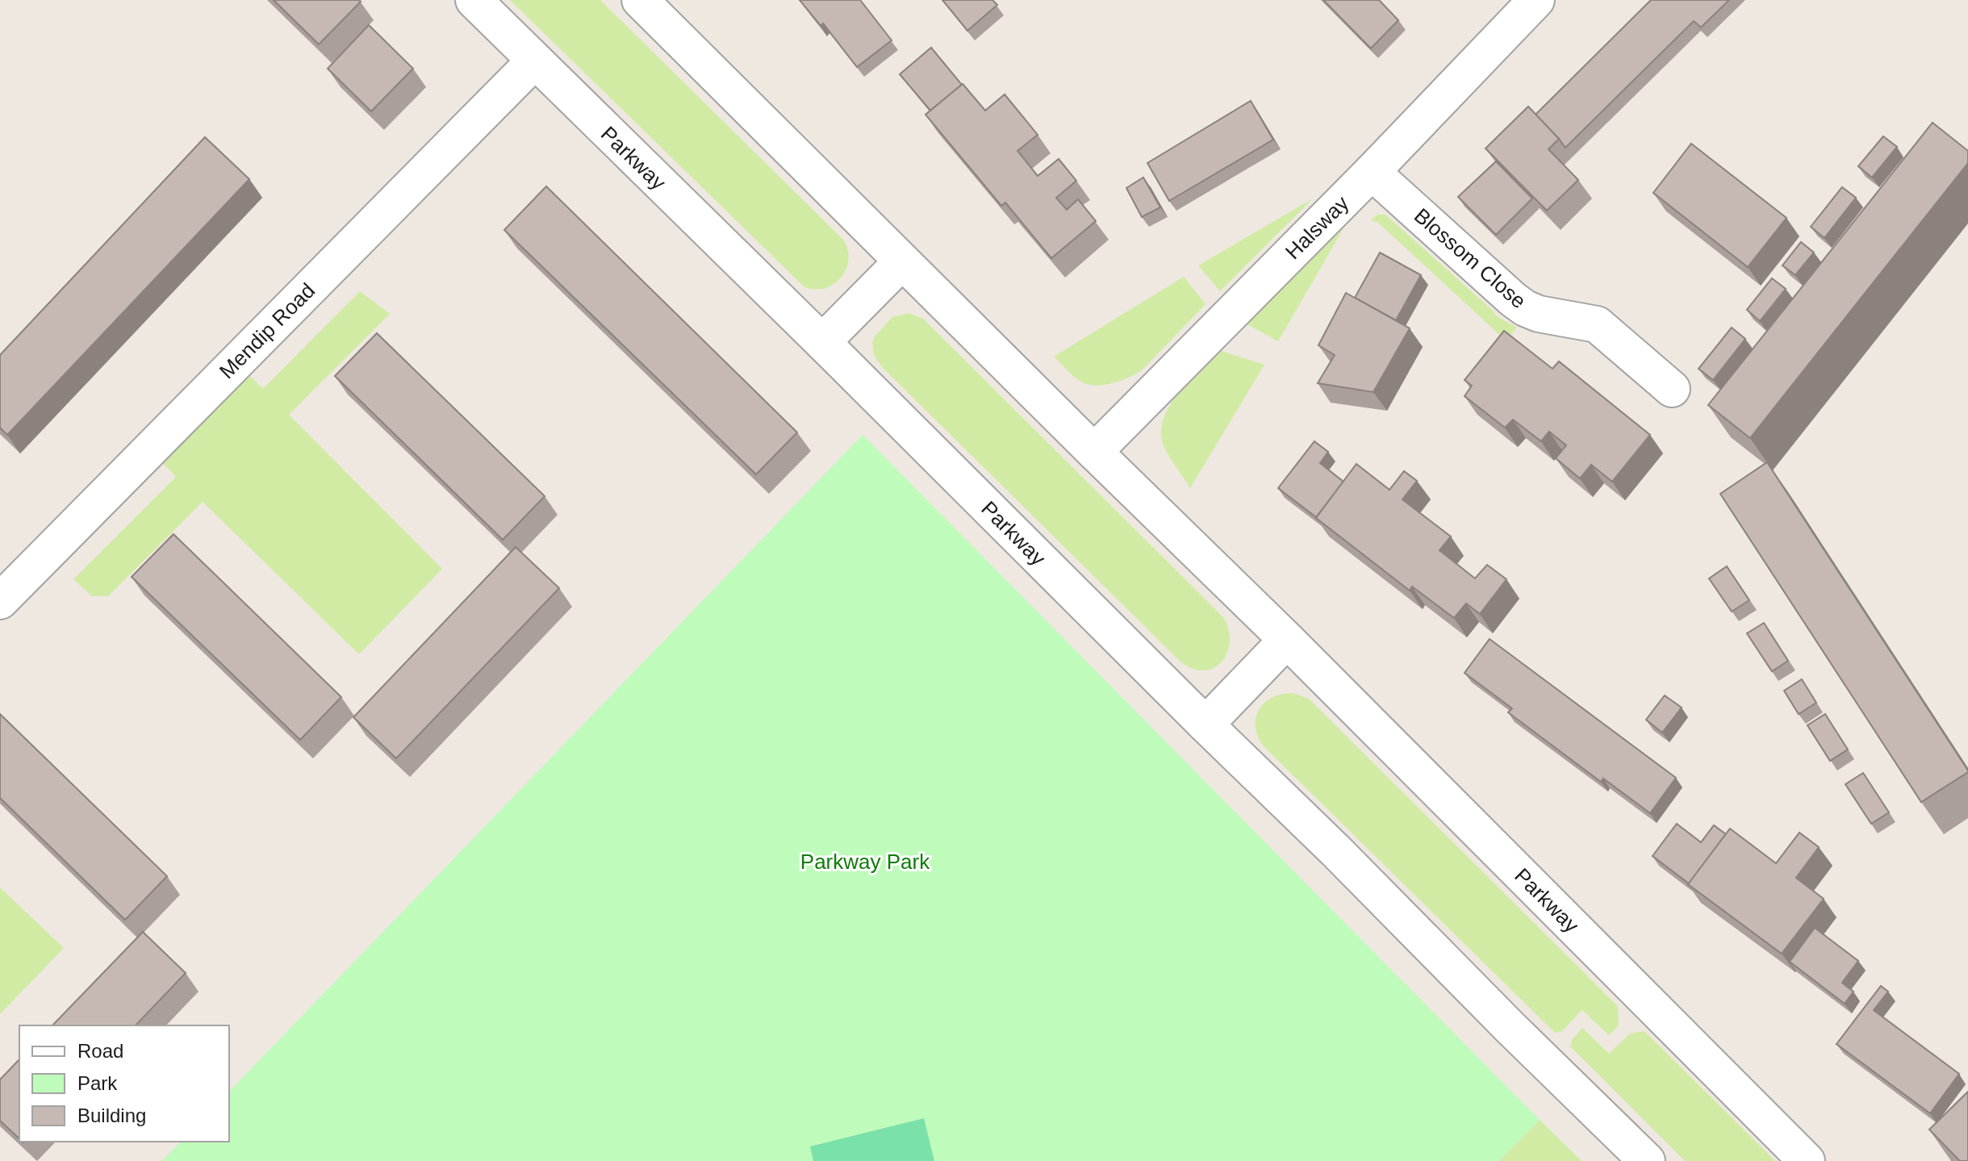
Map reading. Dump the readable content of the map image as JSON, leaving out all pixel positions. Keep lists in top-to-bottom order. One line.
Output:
{"streets":{"street":["Parkway","Halsway","Blossom Close","Mendip Road"]},"crossings":[["Parkway","Halsway"],["Parkway","Mendip Road"],["Halsway","Blossom Close"]],"parks":["Parkway Park"],"legend":["Road","Park","Building"]}
